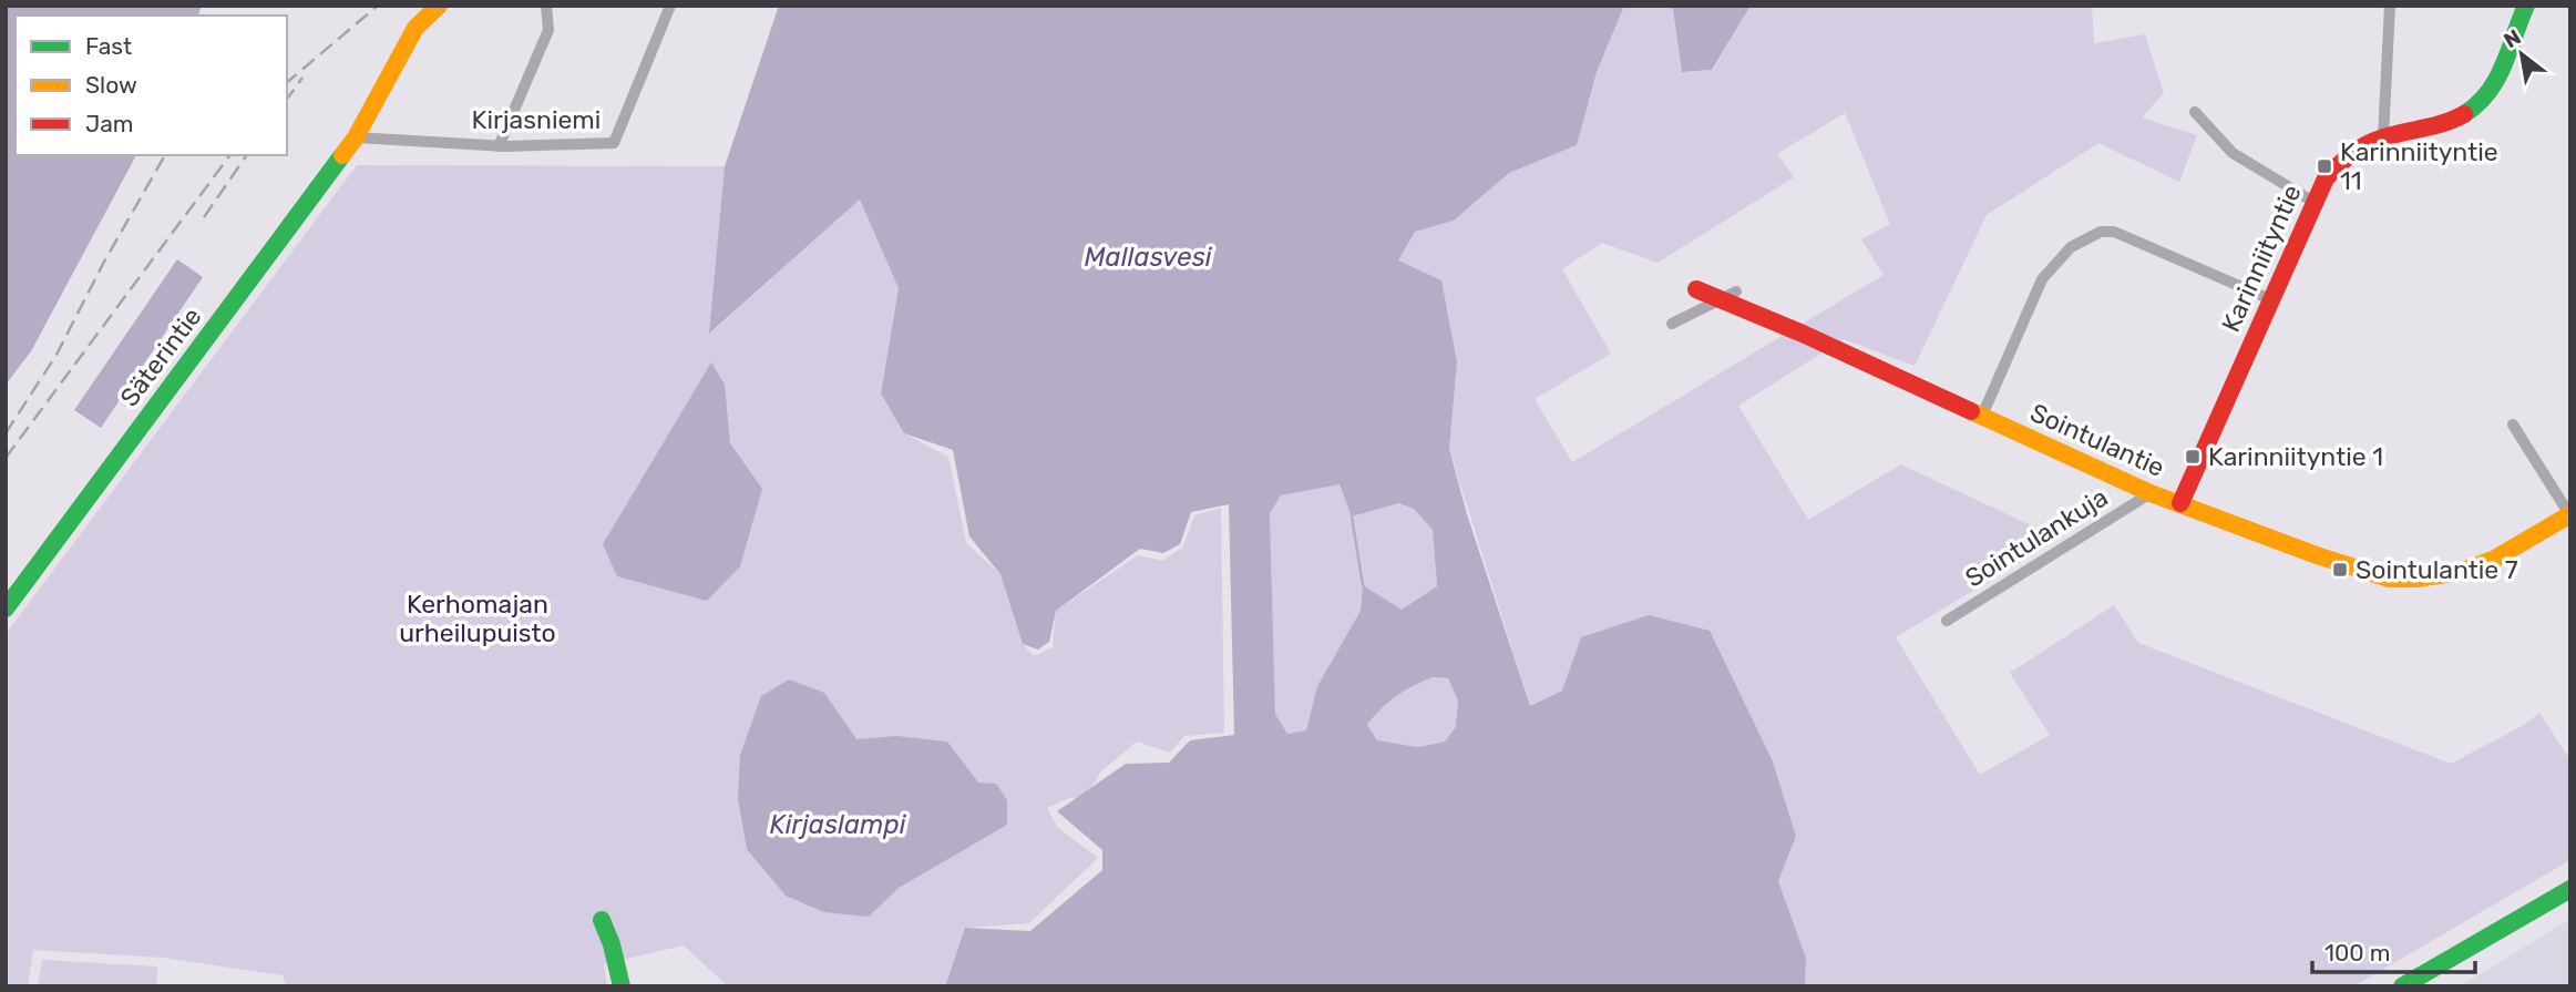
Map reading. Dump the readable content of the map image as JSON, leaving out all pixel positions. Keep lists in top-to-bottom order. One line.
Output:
{"streets":{"street":["Kirjasniemi","Karinniityntie","Säterintie","Sointulantie","Sointulankuja"]},"crossings":[["Kirjasniemi","Säterintie"],["Karinniityntie","Sointulantie"],["Sointulantie","Sointulankuja"]],"water":["Mallasvesi","Kirjaslampi"],"parks":["Kerhomajan urheilupuisto"],"places":{"transit":["Karinniityntie 11","Karinniityntie 1","Sointulantie 7"]},"legend":["Fast","Slow","Jam"],"scale_bar":"100 m","north":"top left"}
